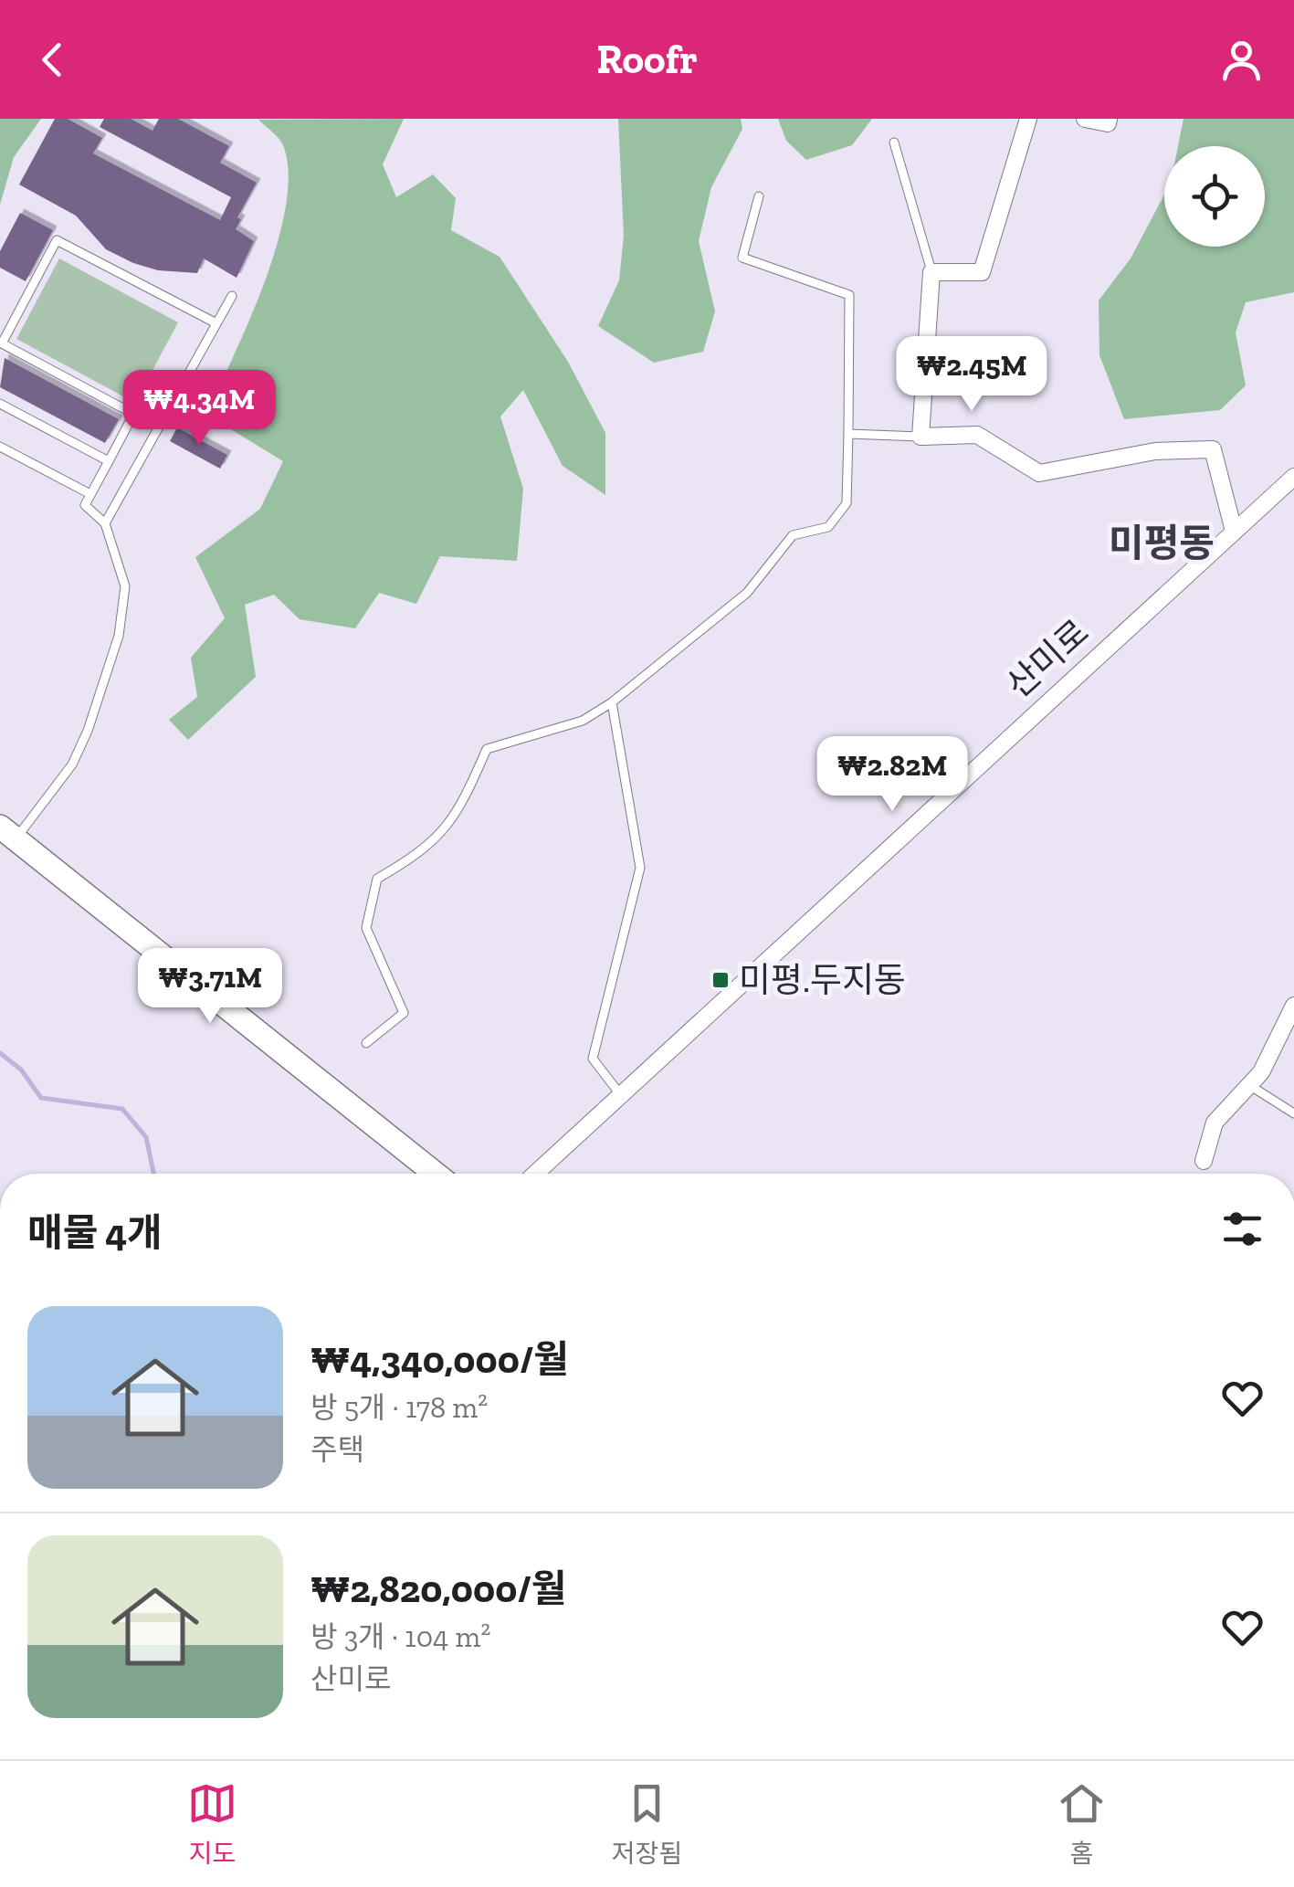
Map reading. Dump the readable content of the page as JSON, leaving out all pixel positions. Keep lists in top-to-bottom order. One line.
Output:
{"streets":{"street":["산미로"]},"districts":["미평동"],"places":{"transit":["미평.두지동"]},"page":{"header":"Roofr","price":["₩2.45M","₩4.34M","₩2.82M","₩3.71M"],"heading":"매물 4개","list":[{"name":"₩4,340,000/월","note":"방 5개 · 178 m² · 주택"},{"name":"₩2,820,000/월","note":"방 3개 · 104 m² · 산미로"}],"tabs":["지도","저장됨","홈"]}}
